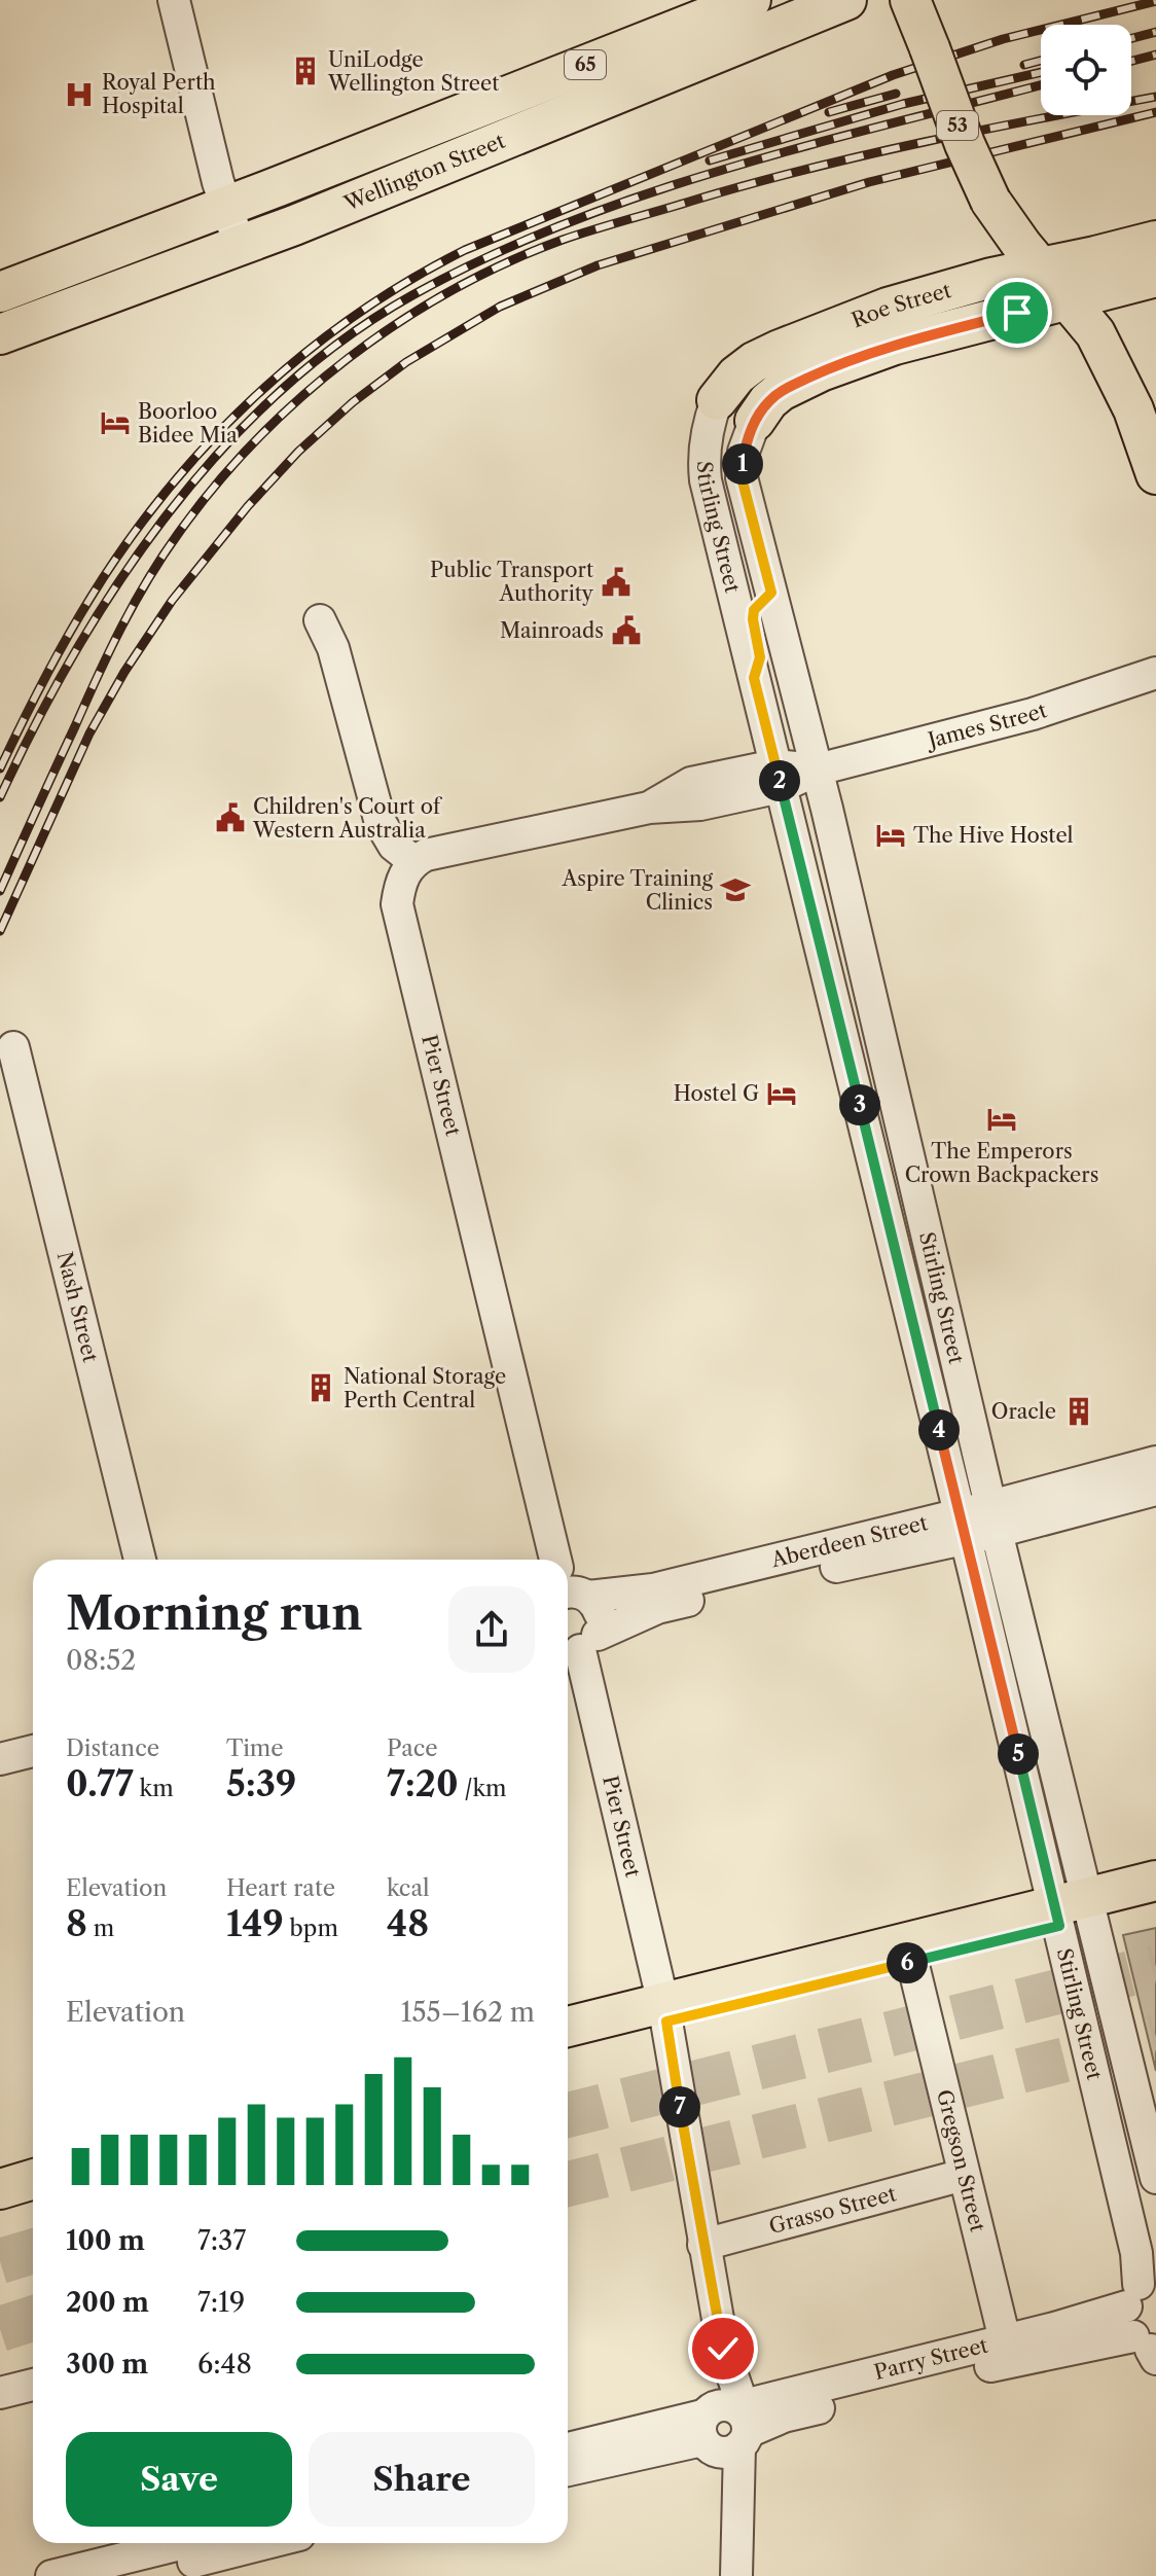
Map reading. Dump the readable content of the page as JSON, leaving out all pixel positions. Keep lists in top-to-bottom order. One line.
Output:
{"streets":{"main road":["65","53","Wellington Street","Roe Street"],"street":["Stirling Street","James Street","Pier Street","Nash Street","Aberdeen Street","Gregson Street","Grasso Street","Parry Street"]},"crossings":[["53","Roe Street"],["Roe Street","Stirling Street"],["Stirling Street","James Street"],["Stirling Street","Aberdeen Street"],["Stirling Street","Parry Street"],["James Street","Pier Street"],["Pier Street","Aberdeen Street"],["Pier Street","Grasso Street"],["Pier Street","Parry Street"],["Gregson Street","Grasso Street"],["Gregson Street","Parry Street"]],"places":{"building":["UniLodge Wellington Street","National Storage Perth Central","Oracle"],"hospital":["Royal Perth Hospital"],"hotel":["Boorloo Bidee Mia","The Hive Hostel","Hostel G","The Emperors Crown Backpackers"],"public building":["Public Transport Authority","Mainroads","Children's Court of Western Australia"],"school or university":["Aspire Training Clinics"]},"page":{"pins":["1","2","3","4","5","6","7"],"heading":["Morning run","08:52"],"stats":[["Distance","0.77 km"],["Time","5:39"],["Pace","7:20 /km"],["Elevation","8 m"],["Heart rate","149 bpm"],["kcal","48"]],"chart":["Elevation","155–162 m"],"list":[{"name":"100 m","note":"7:37"},{"name":"200 m","note":"7:19"},{"name":"300 m","note":"6:48"}],"buttons":["Save","Share"]}}
